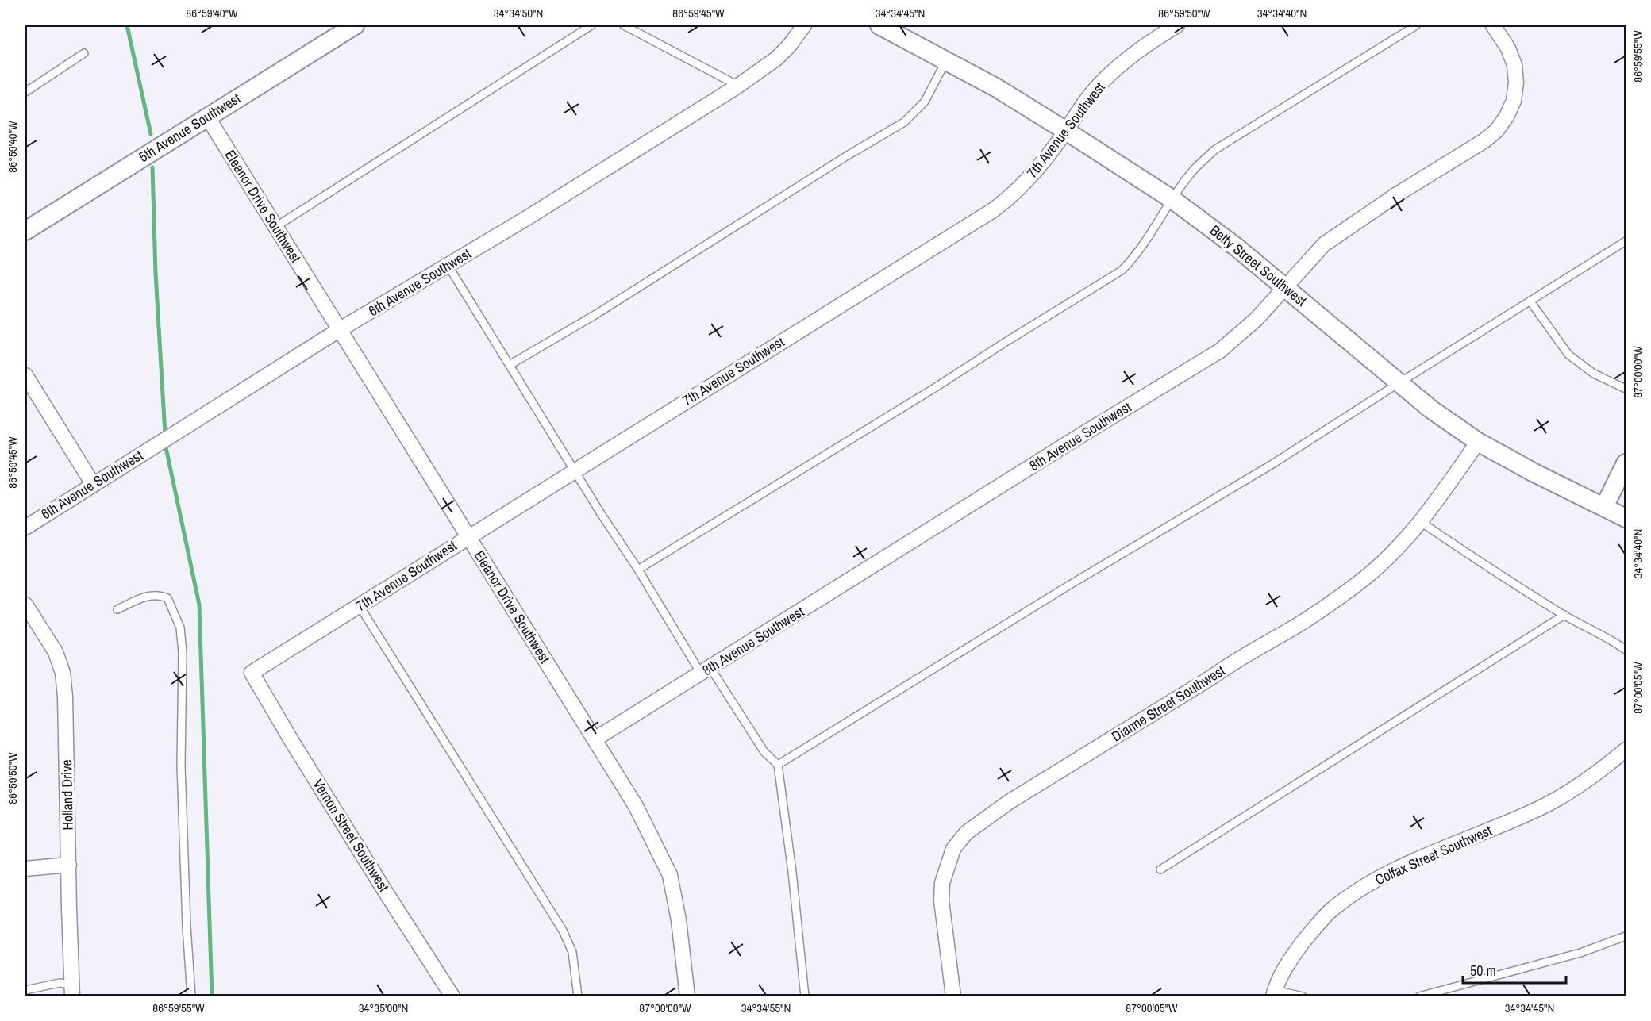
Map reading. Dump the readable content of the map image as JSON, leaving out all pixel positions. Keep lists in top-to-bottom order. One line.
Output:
{"streets":{"street":["5th Avenue Southwest","7th Avenue Southwest","Eleanor Drive Southwest","Betty Street Southwest","6th Avenue Southwest","8th Avenue Southwest","Dianne Street Southwest","Holland Drive","Vernon Street Southwest","Colfax Street Southwest"]},"crossings":[["5th Avenue Southwest","Eleanor Drive Southwest"],["7th Avenue Southwest","Eleanor Drive Southwest"],["7th Avenue Southwest","Betty Street Southwest"],["7th Avenue Southwest","Vernon Street Southwest"],["Eleanor Drive Southwest","6th Avenue Southwest"],["Eleanor Drive Southwest","8th Avenue Southwest"],["Betty Street Southwest","8th Avenue Southwest"],["Betty Street Southwest","Dianne Street Southwest"]],"scale_bar":"50 m","coordinates":["86°59'40\"W","34°34'50\"N","86°59'45\"W","34°34'45\"N","86°59'50\"W","34°34'40\"N","86°59'55\"W","87°00'00\"W","87°00'05\"W","34°35'00\"N","34°34'55\"N"]}
